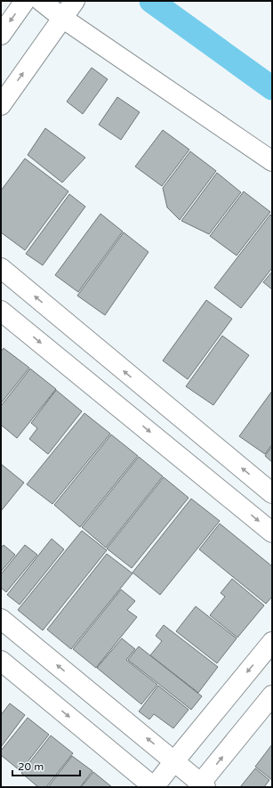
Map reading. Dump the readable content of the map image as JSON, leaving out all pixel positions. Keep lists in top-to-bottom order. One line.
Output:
{"scale_bar":"20 m"}
